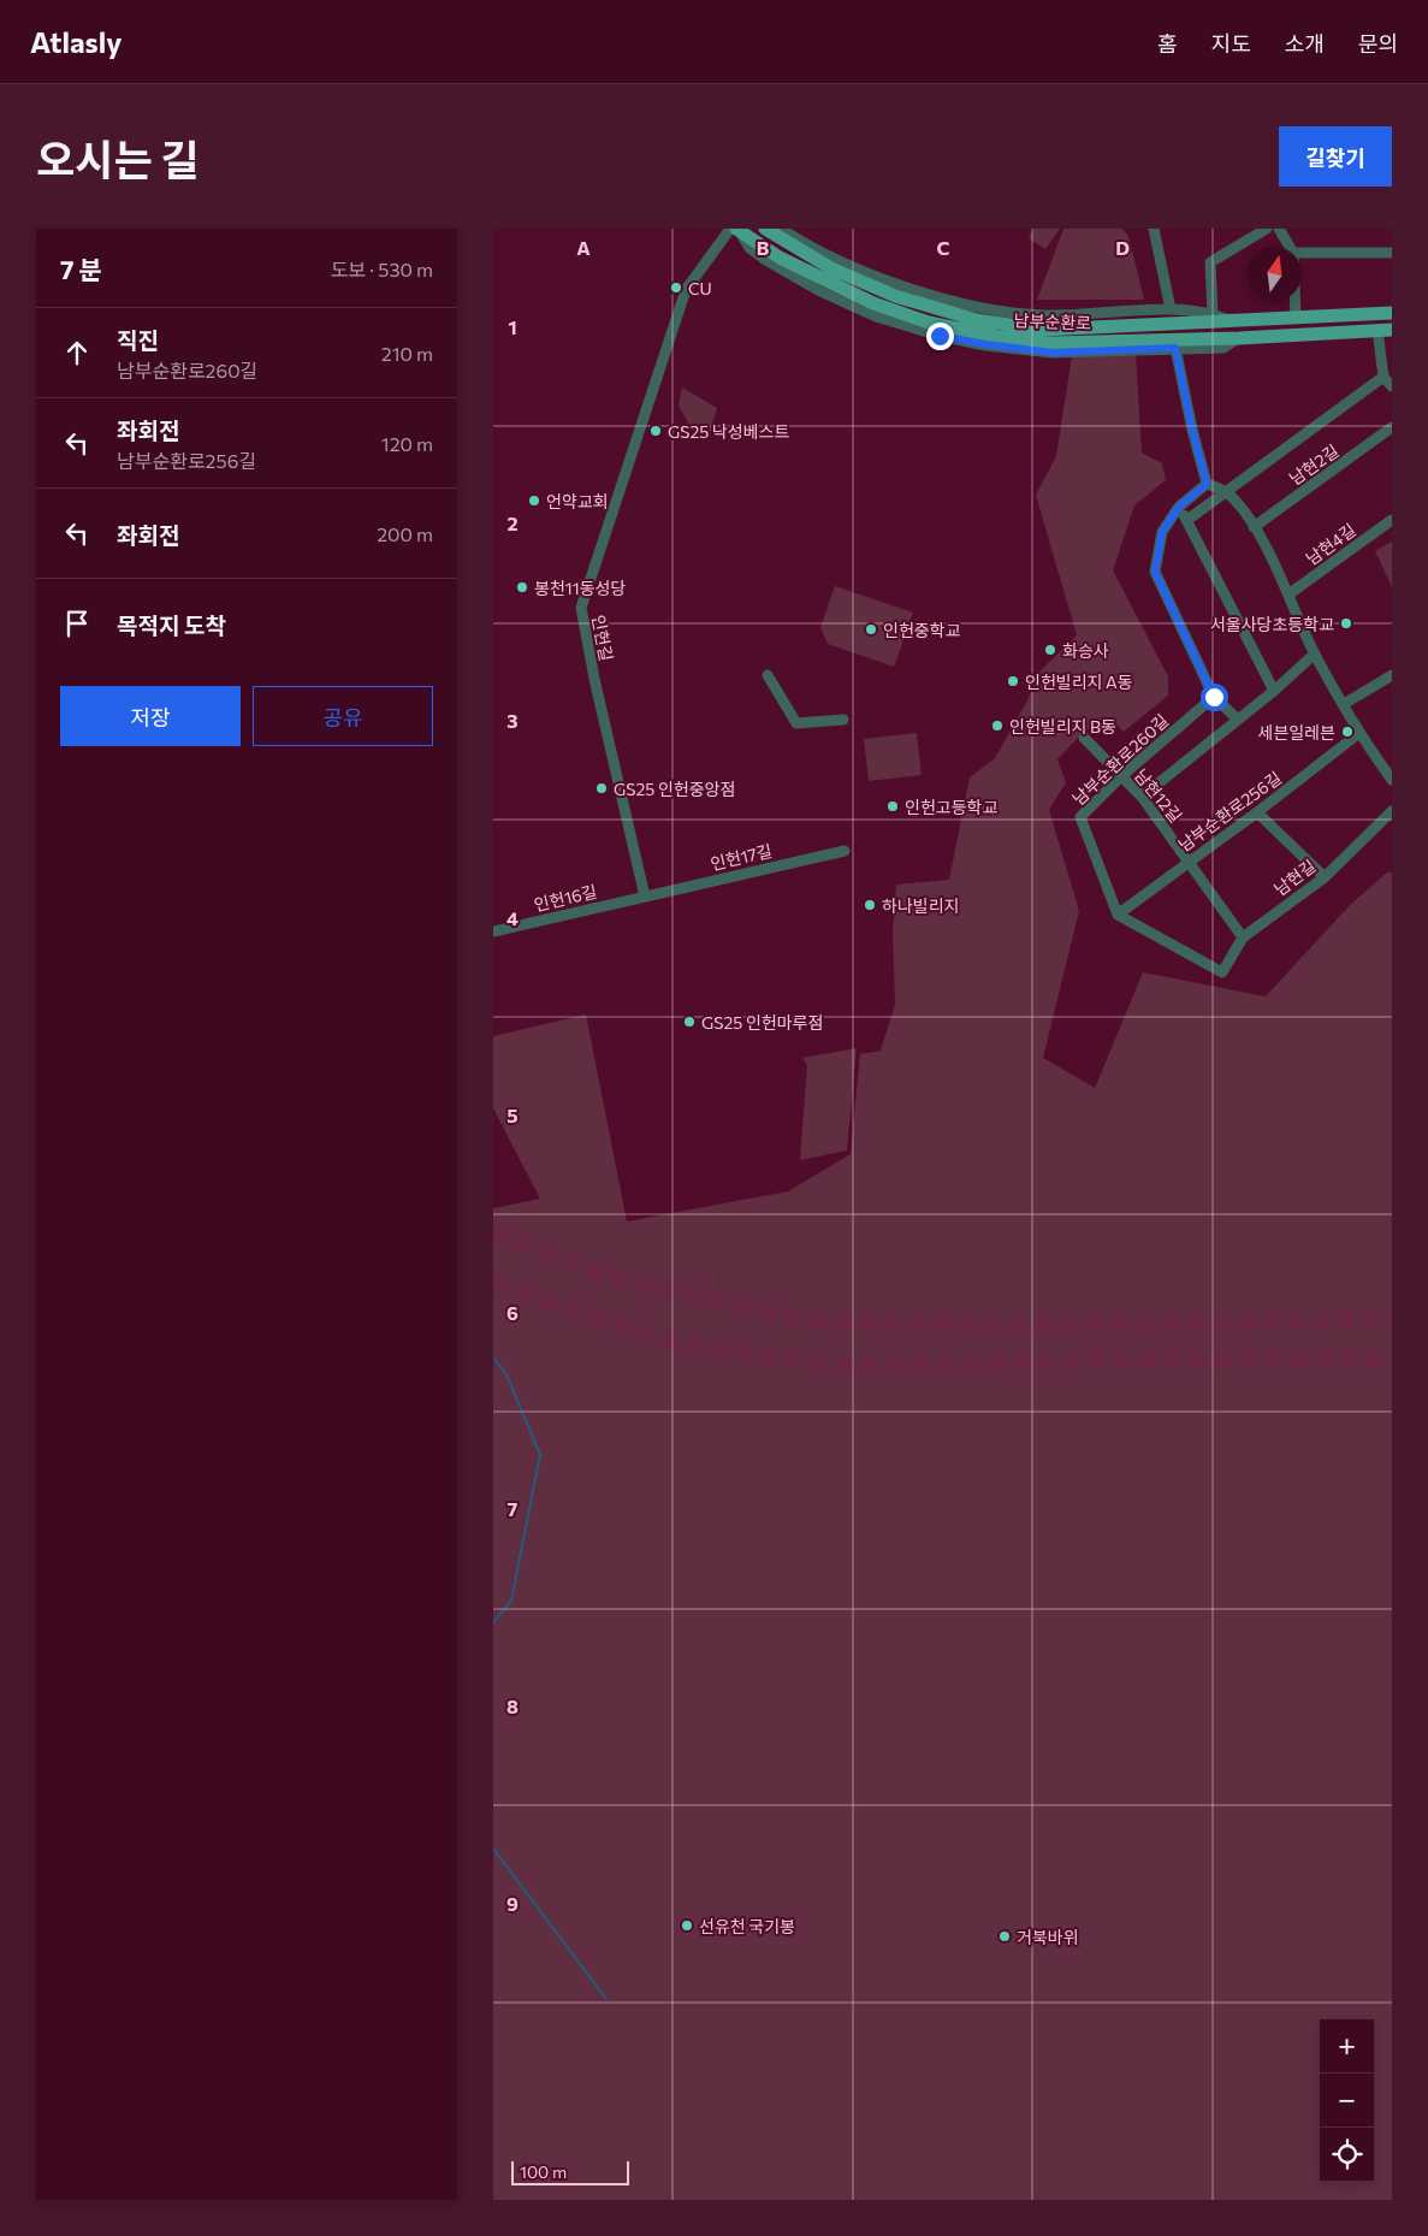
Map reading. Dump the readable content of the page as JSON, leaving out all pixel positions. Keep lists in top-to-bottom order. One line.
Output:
{"streets":{"main road":["남부순환로"],"street":["남현2길","남현4길","인헌길","남부순환로260길","남현12길","남부순환로256길","인헌17길","남현길","인헌16길"]},"crossings":[["남부순환로","인헌길"],["인헌길","인헌17길"],["인헌길","인헌16길"],["남부순환로260길","남현12길"],["남부순환로260길","남부순환로256길"],["남부순환로260길","남현길"],["남현12길","남부순환로256길"],["남현12길","남현길"],["남부순환로256길","남현길"],["인헌17길","인헌16길"]],"places":["CU","GS25 낙성베스트","언약교회","봉천11동성당","서울사당초등학교","인헌중학교","화승사","인헌빌리지 A동","인헌빌리지 B동","세븐일레븐","GS25 인헌중앙점","인헌고등학교","하나빌리지","GS25 인헌마루점","선유천 국기봉","거북바위"],"scale_bar":"100 m","north":"top","page":{"header":"Atlasly","nav":["홈","지도","소개","문의"],"title":"오시는 길","buttons":["길찾기",["저장","공유"]],"heading":["7 분","도보 · 530 m"],"list":[["직진","남부순환로260길","210 m"],["좌회전","남부순환로256길","120 m"],["좌회전","200 m"],"목적지 도착"],"map_buttons":["+","−"],"scale":"100 m"},"grid":{"columns":["A","B","C","D"],"rows":["1","2","3","4","5","6","7","8","9"]}}
